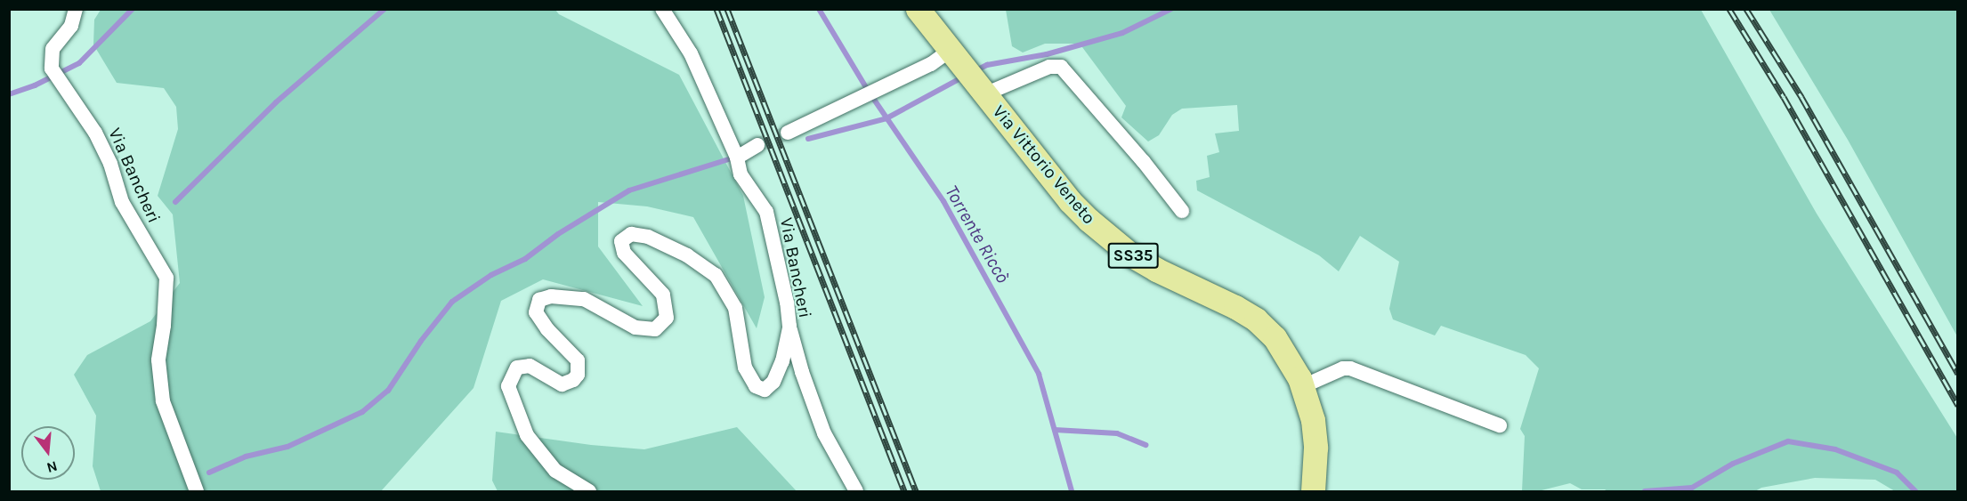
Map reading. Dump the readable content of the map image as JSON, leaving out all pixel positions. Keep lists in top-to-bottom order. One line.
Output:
{"streets":{"main road":["Via Vittorio Veneto","SS35"],"street":["Via Bancheri"]},"water":["Torrente Riccò"],"north":"bottom"}
